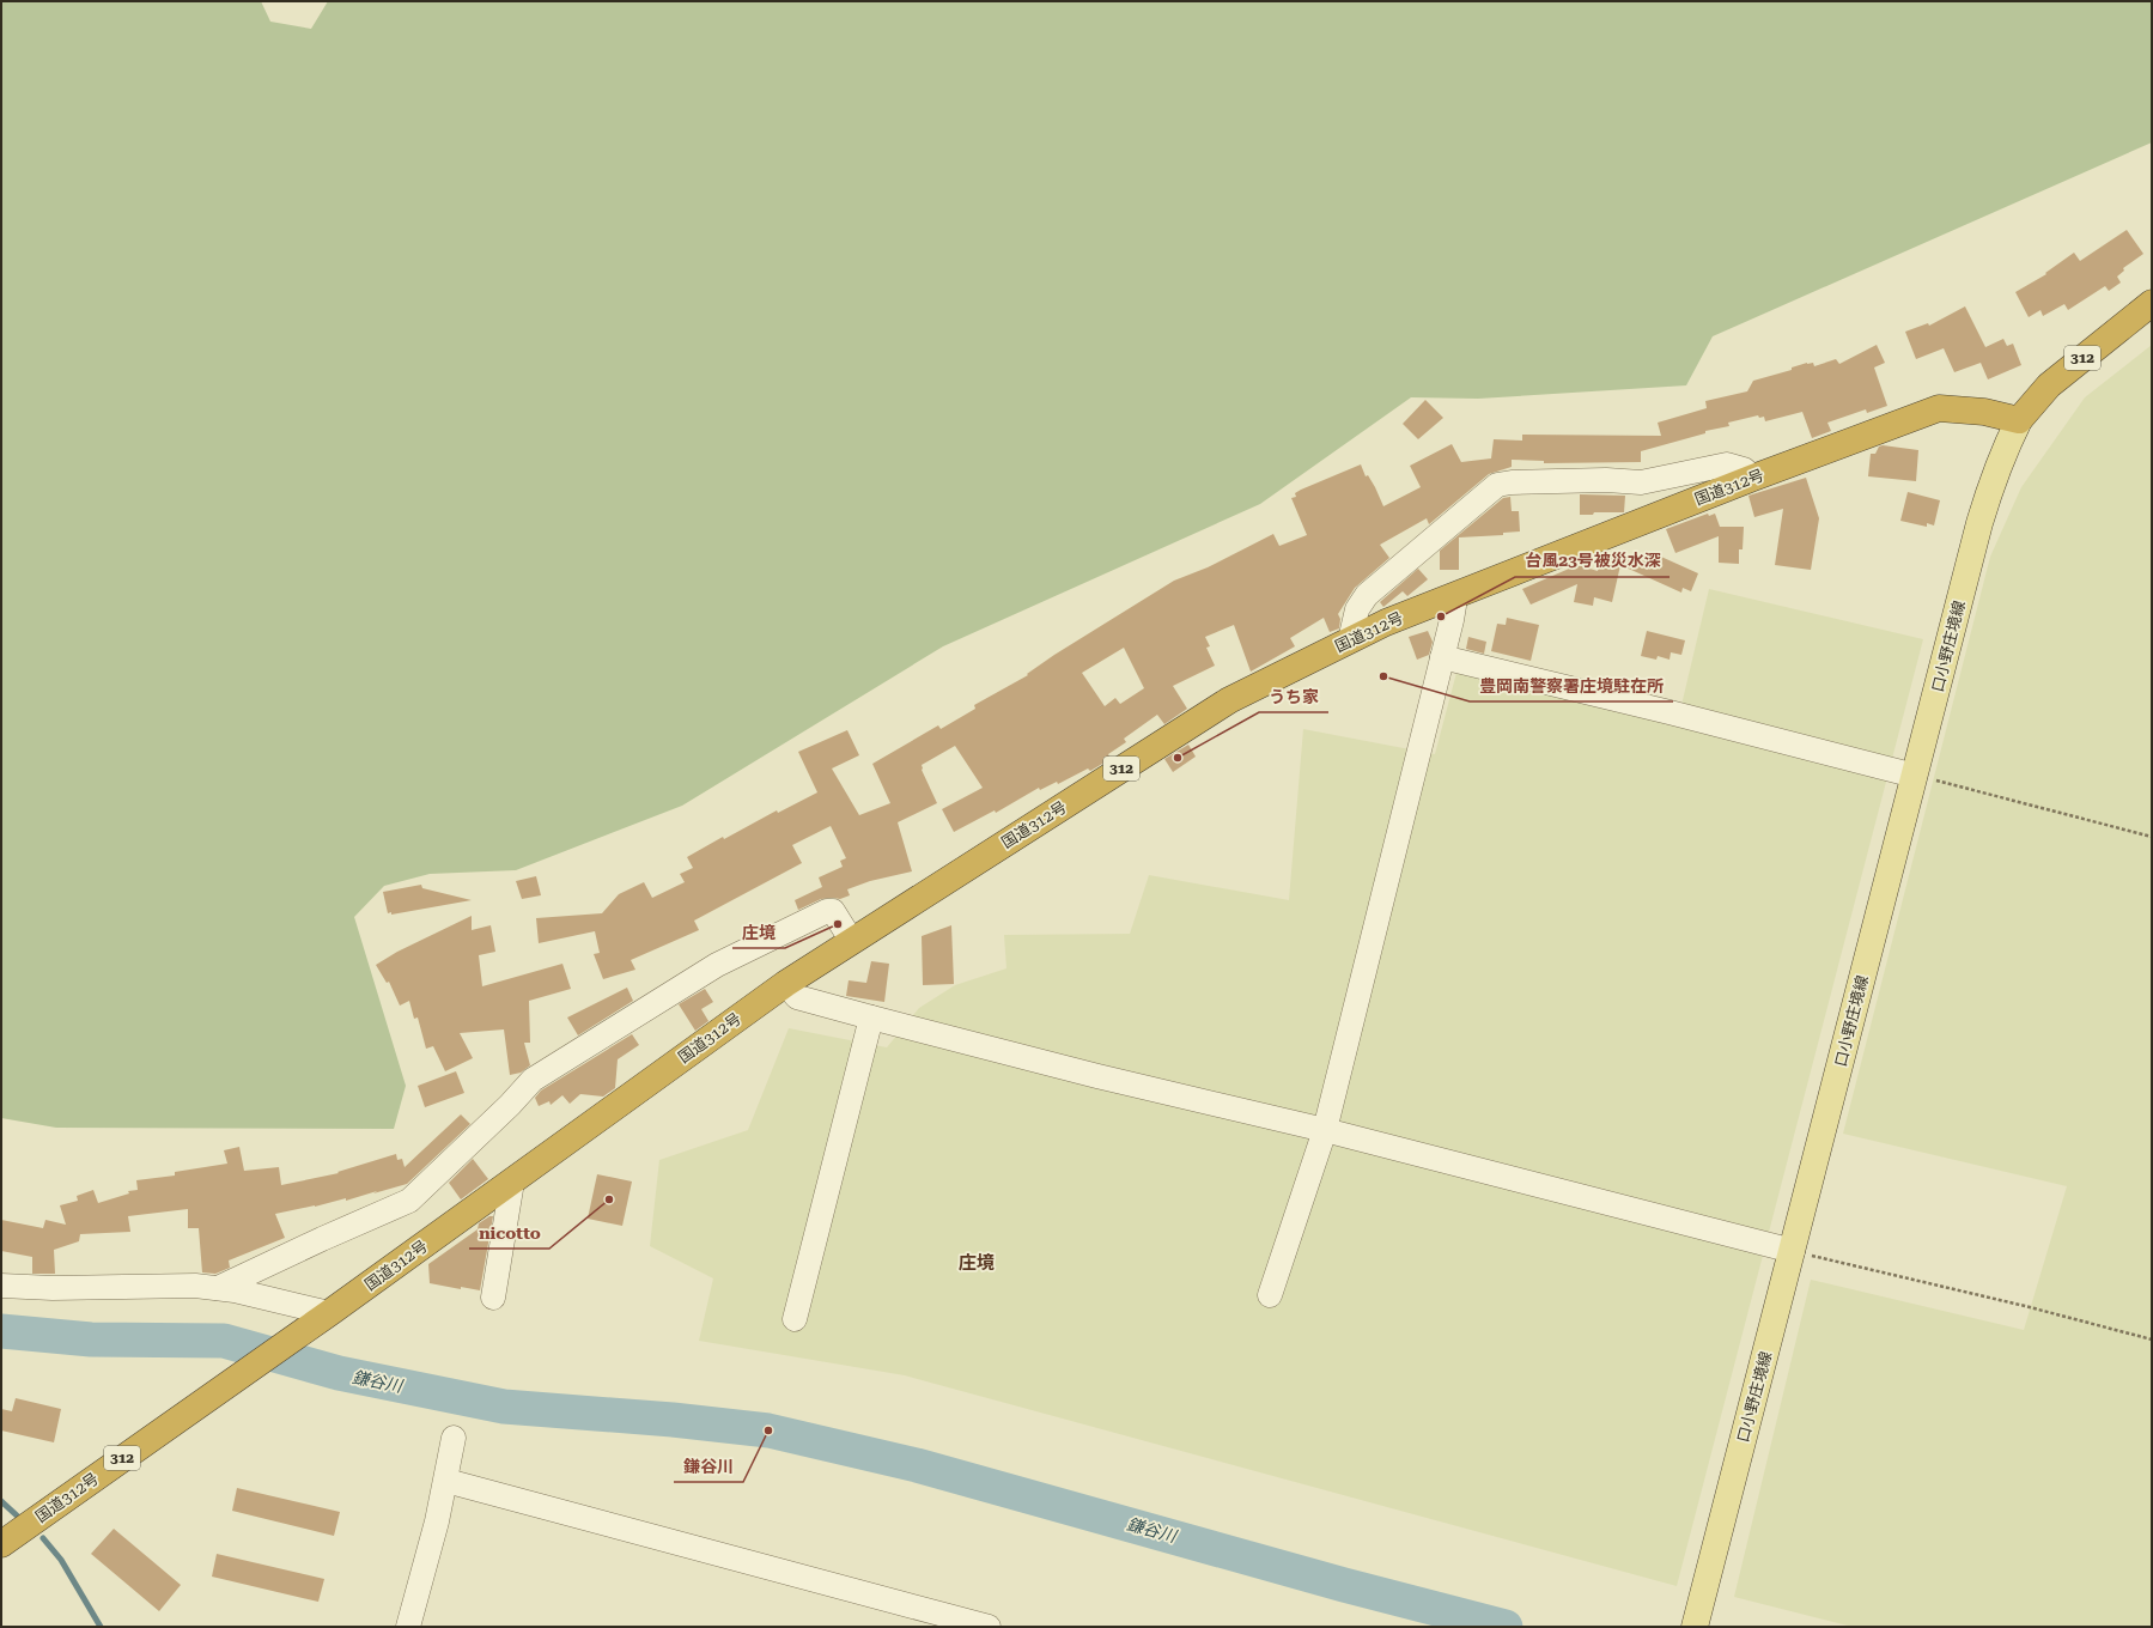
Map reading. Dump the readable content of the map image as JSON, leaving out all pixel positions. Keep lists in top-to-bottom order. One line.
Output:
{"streets":{"highway":["312","国道312号"],"main road":["口小野庄境線"]},"crossings":[["312","国道312号"],["312","口小野庄境線"],["国道312号","口小野庄境線"]],"districts":["庄境"],"water":["鎌谷川"],"places":["台風23号被災水深","豊岡南警察署庄境駐在所","うち家","庄境","nicotto","鎌谷川"]}
